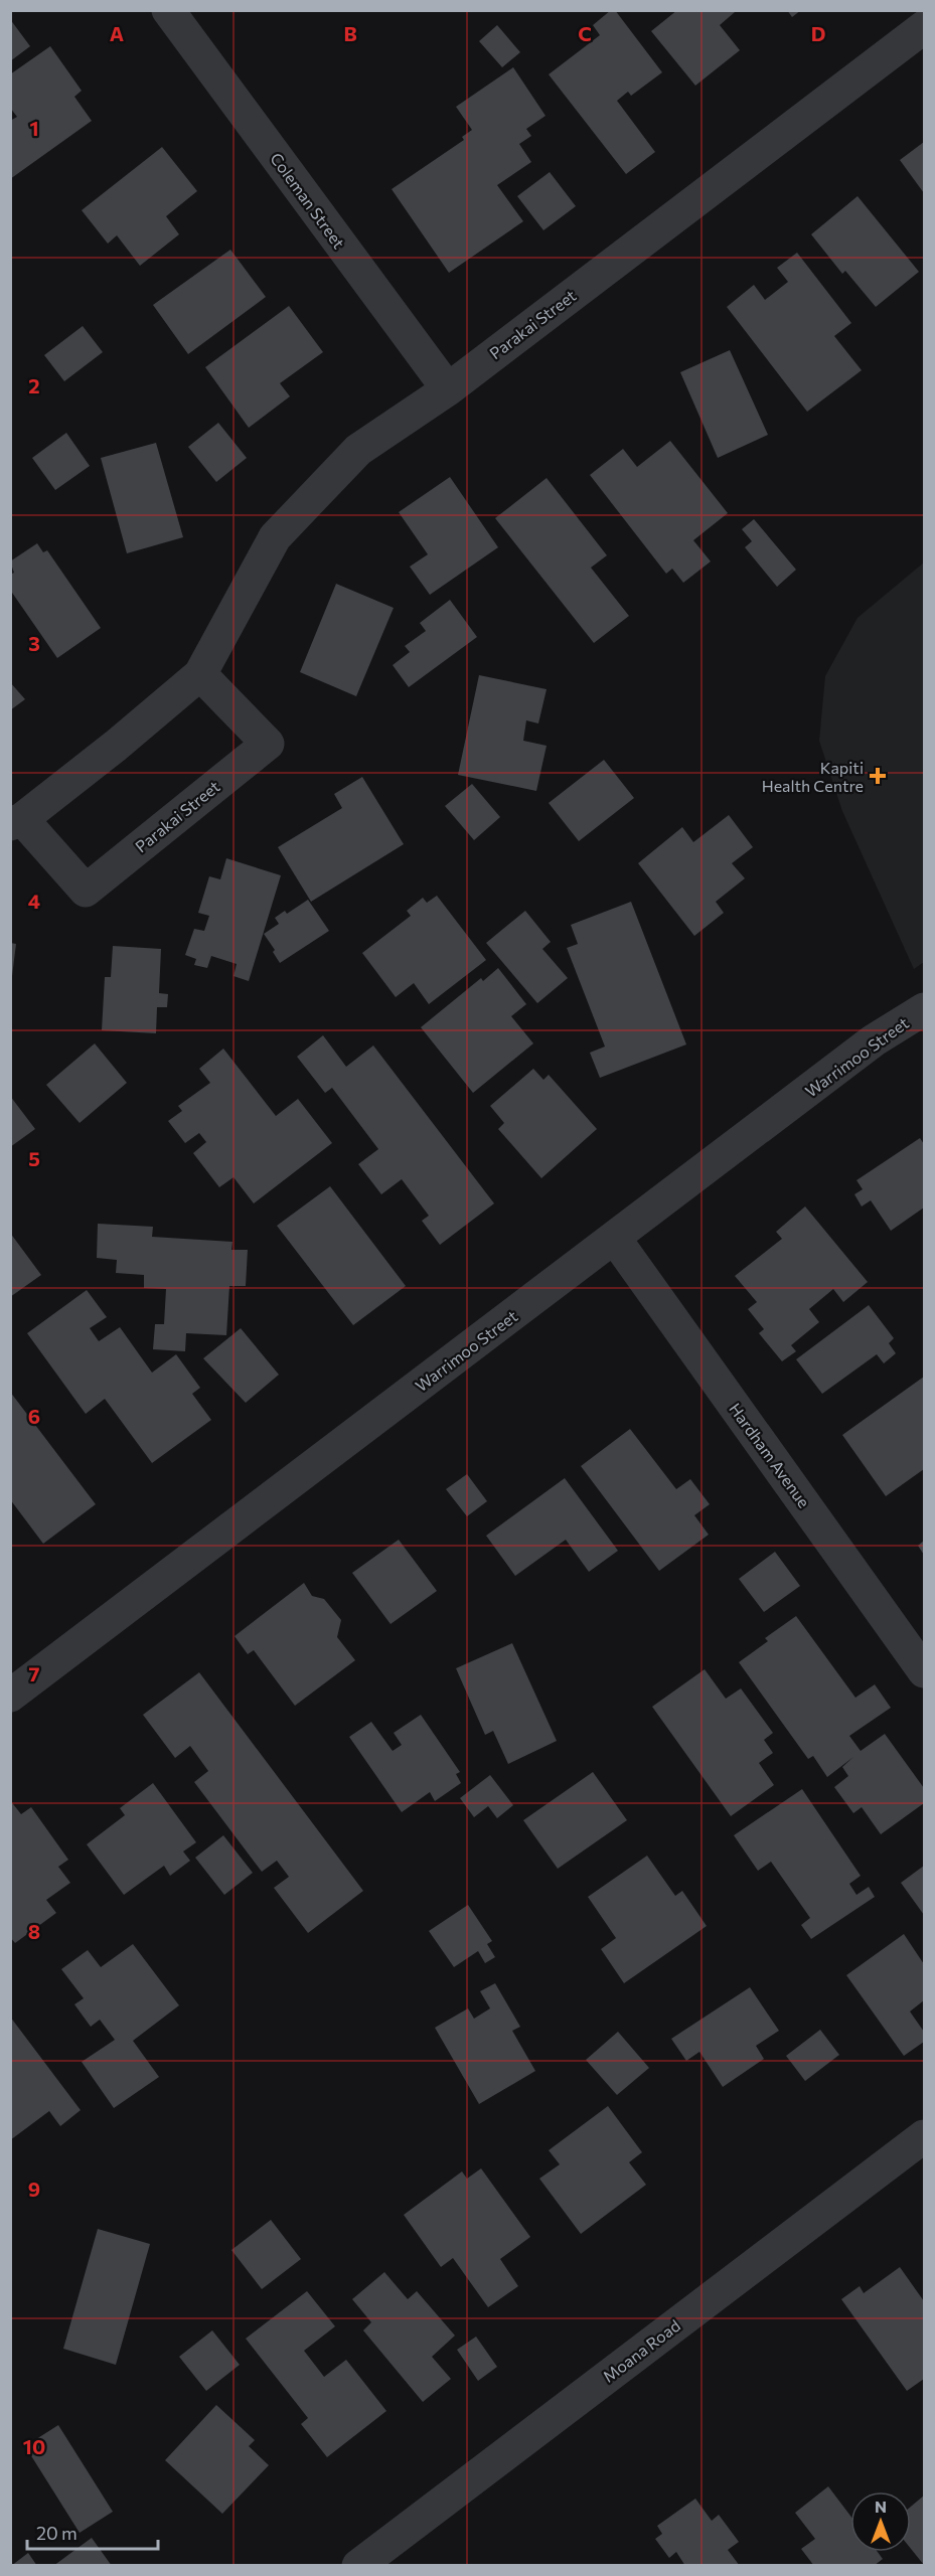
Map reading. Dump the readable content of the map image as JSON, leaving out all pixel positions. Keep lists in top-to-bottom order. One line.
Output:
{"streets":{"street":["Coleman Street","Parakai Street","Warrimoo Street","Hardham Avenue","Moana Road"]},"crossings":[["Coleman Street","Parakai Street"],["Warrimoo Street","Hardham Avenue"]],"places":{"health":["Kapiti Health Centre"]},"scale_bar":"20 m","north":"top","grid":{"columns":["A","B","C","D"],"rows":["1","2","3","4","5","6","7","8","9","10"]}}
